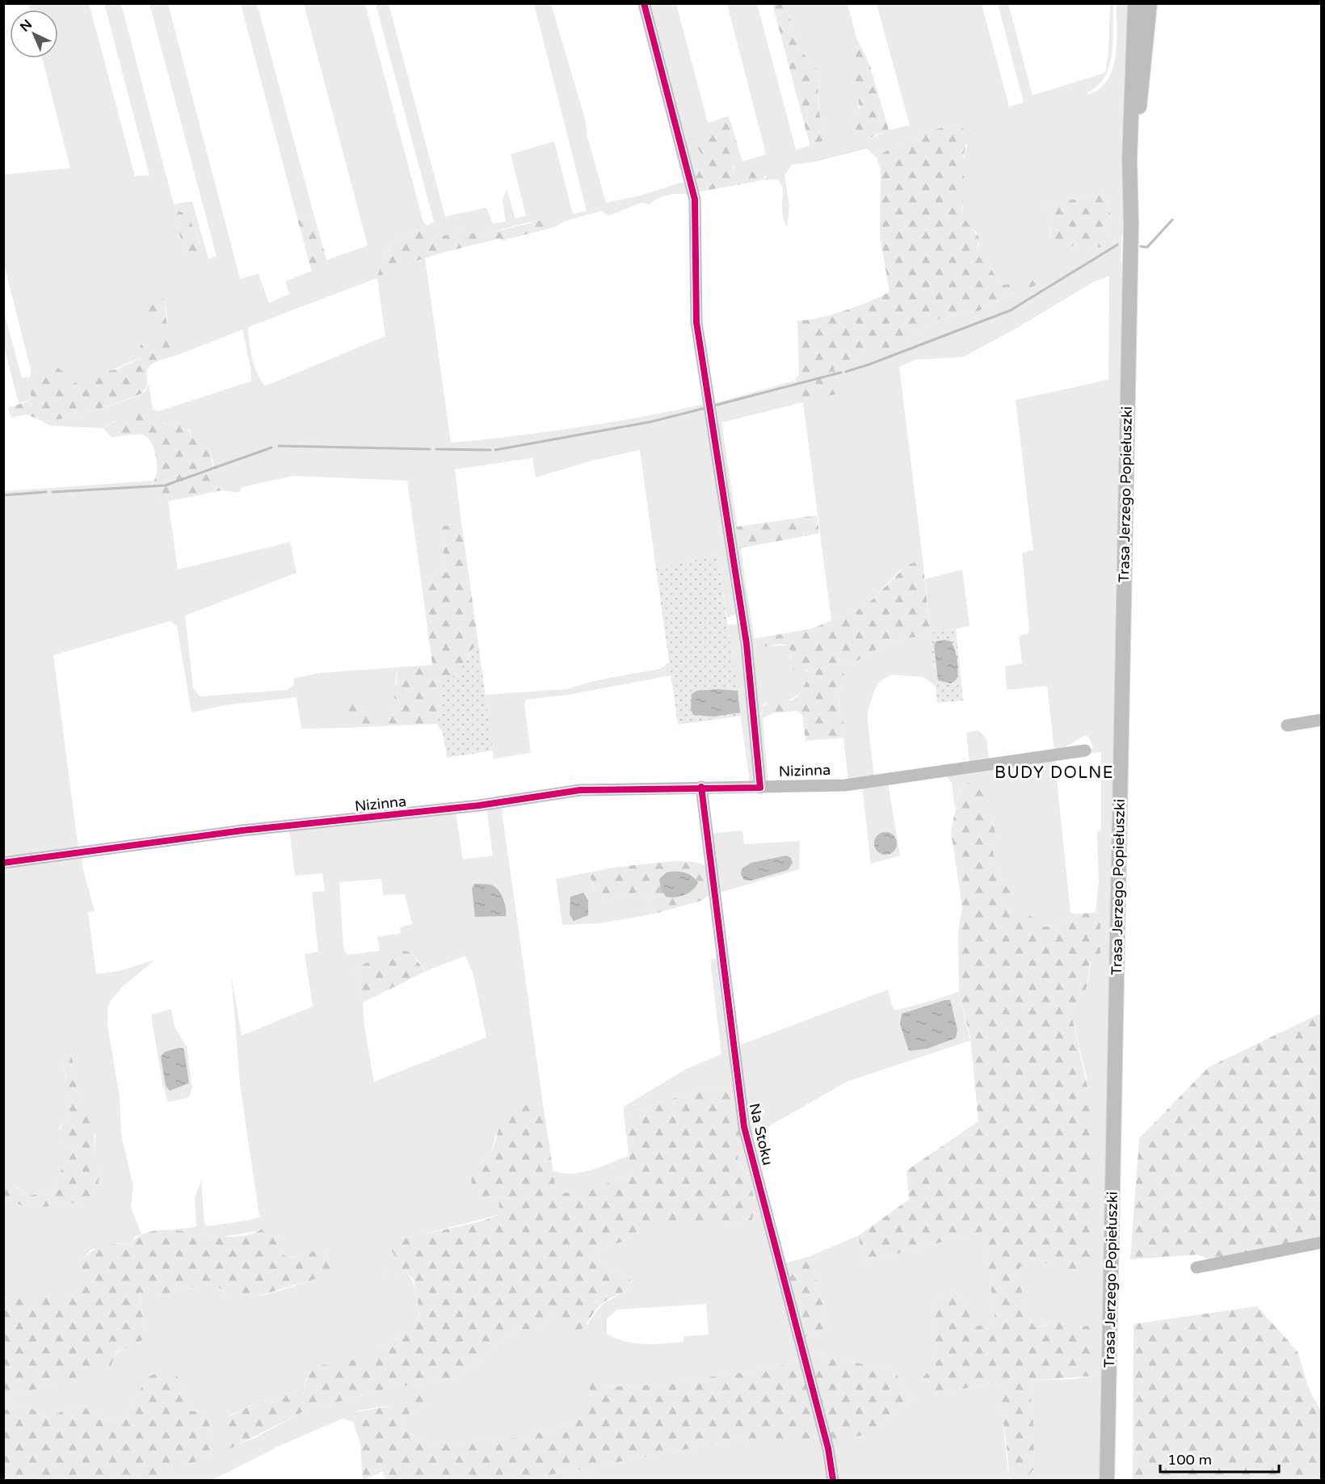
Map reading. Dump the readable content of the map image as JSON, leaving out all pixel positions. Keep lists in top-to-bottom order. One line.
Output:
{"streets":{"main road":["Trasa Jerzego Popiełuszki"],"street":["Nizinna","Na Stoku"]},"crossings":[["Nizinna","Na Stoku"]],"districts":["BUDY DOLNE"],"scale_bar":"100 m","north":"top left"}
